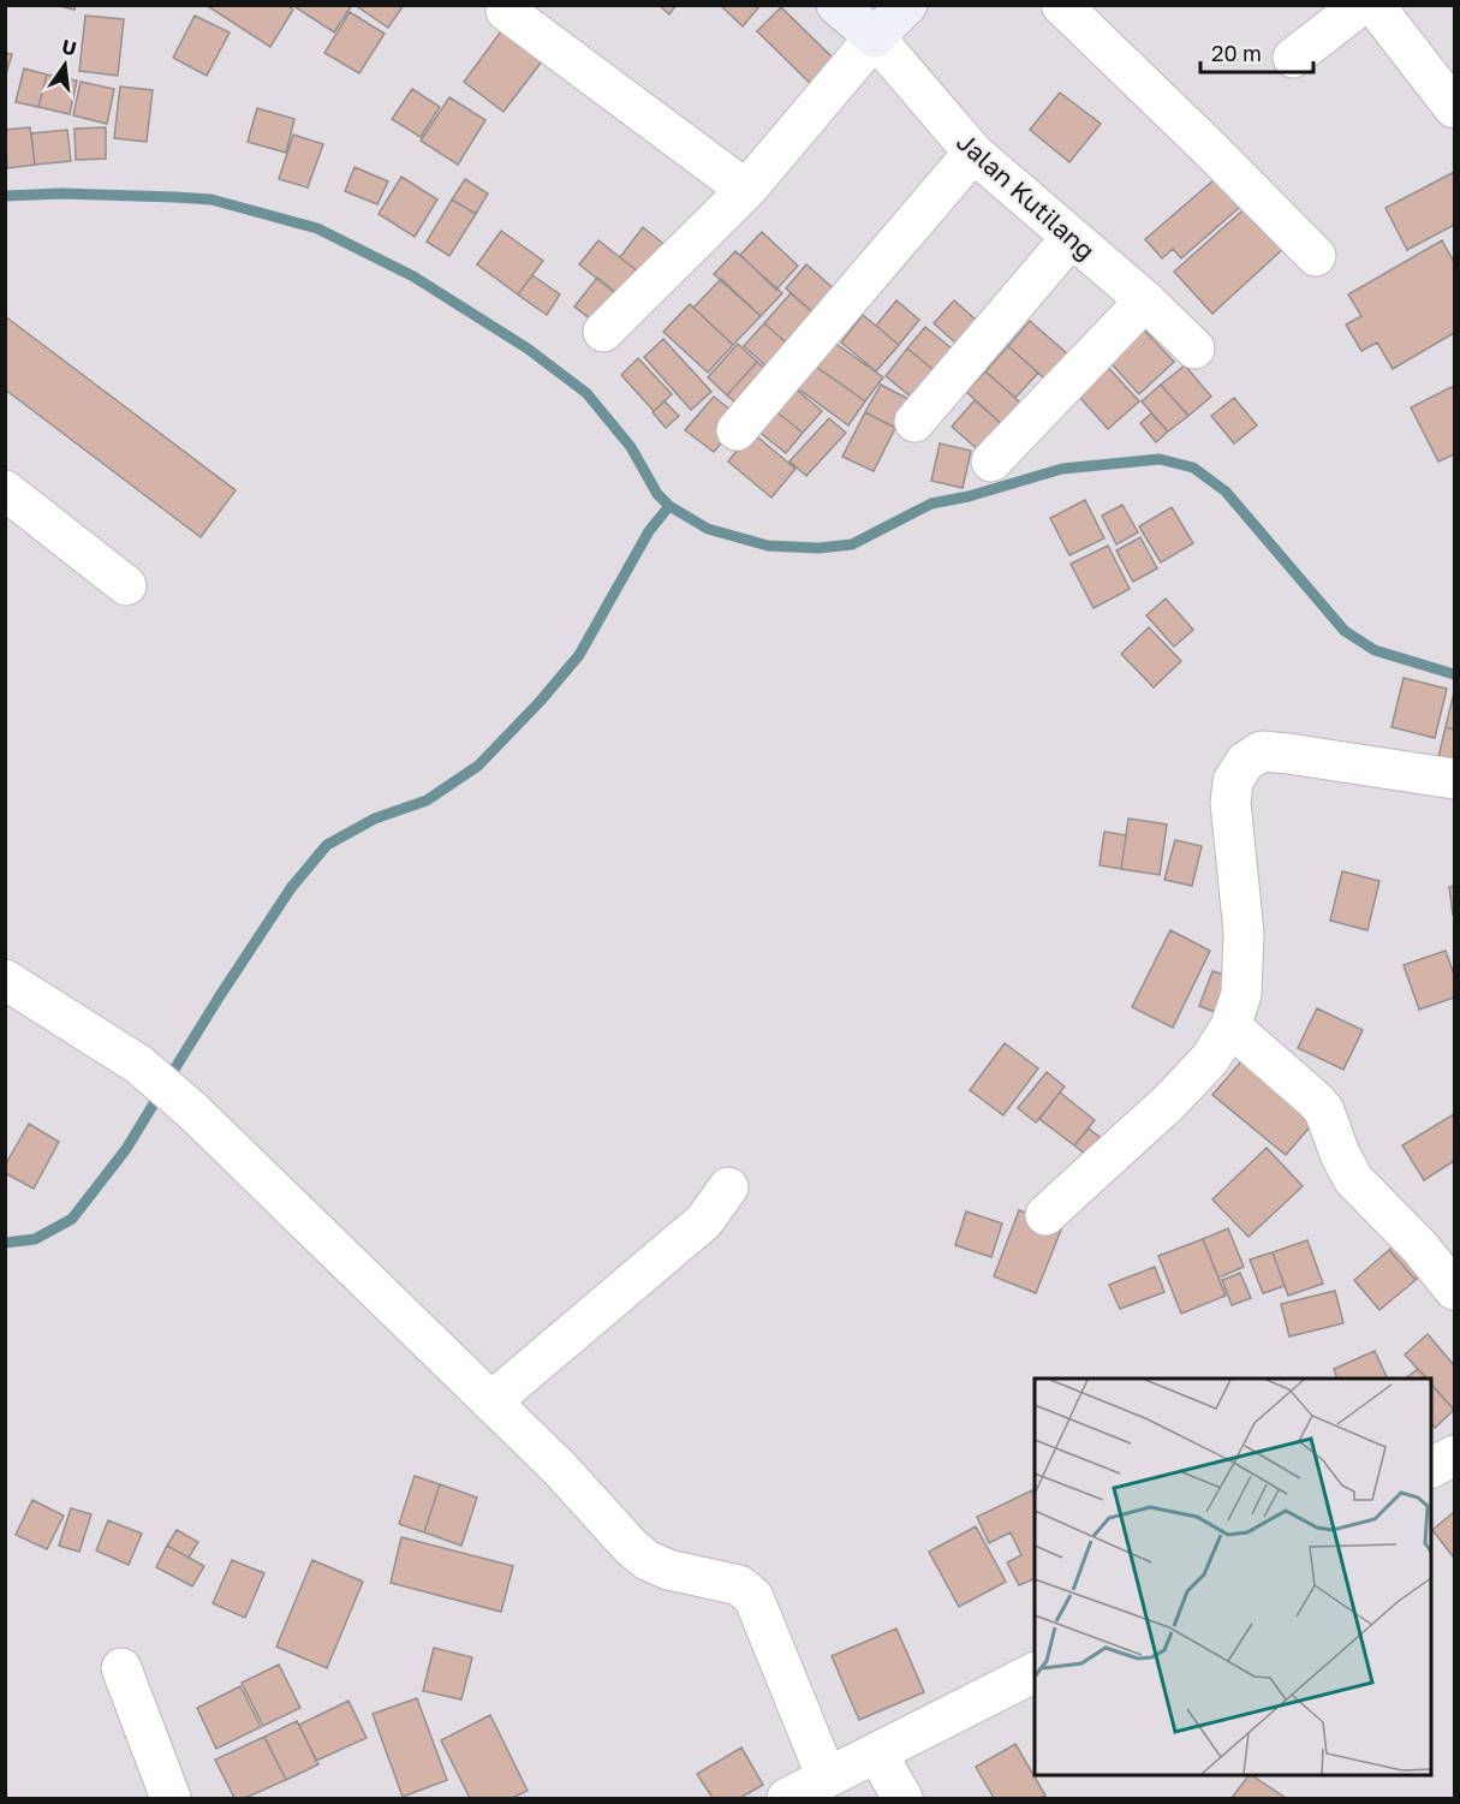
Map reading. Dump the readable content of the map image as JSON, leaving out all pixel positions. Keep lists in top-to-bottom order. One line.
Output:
{"streets":{"main road":["Jalan Kutilang"]},"scale_bar":"20 m","north":"top"}
